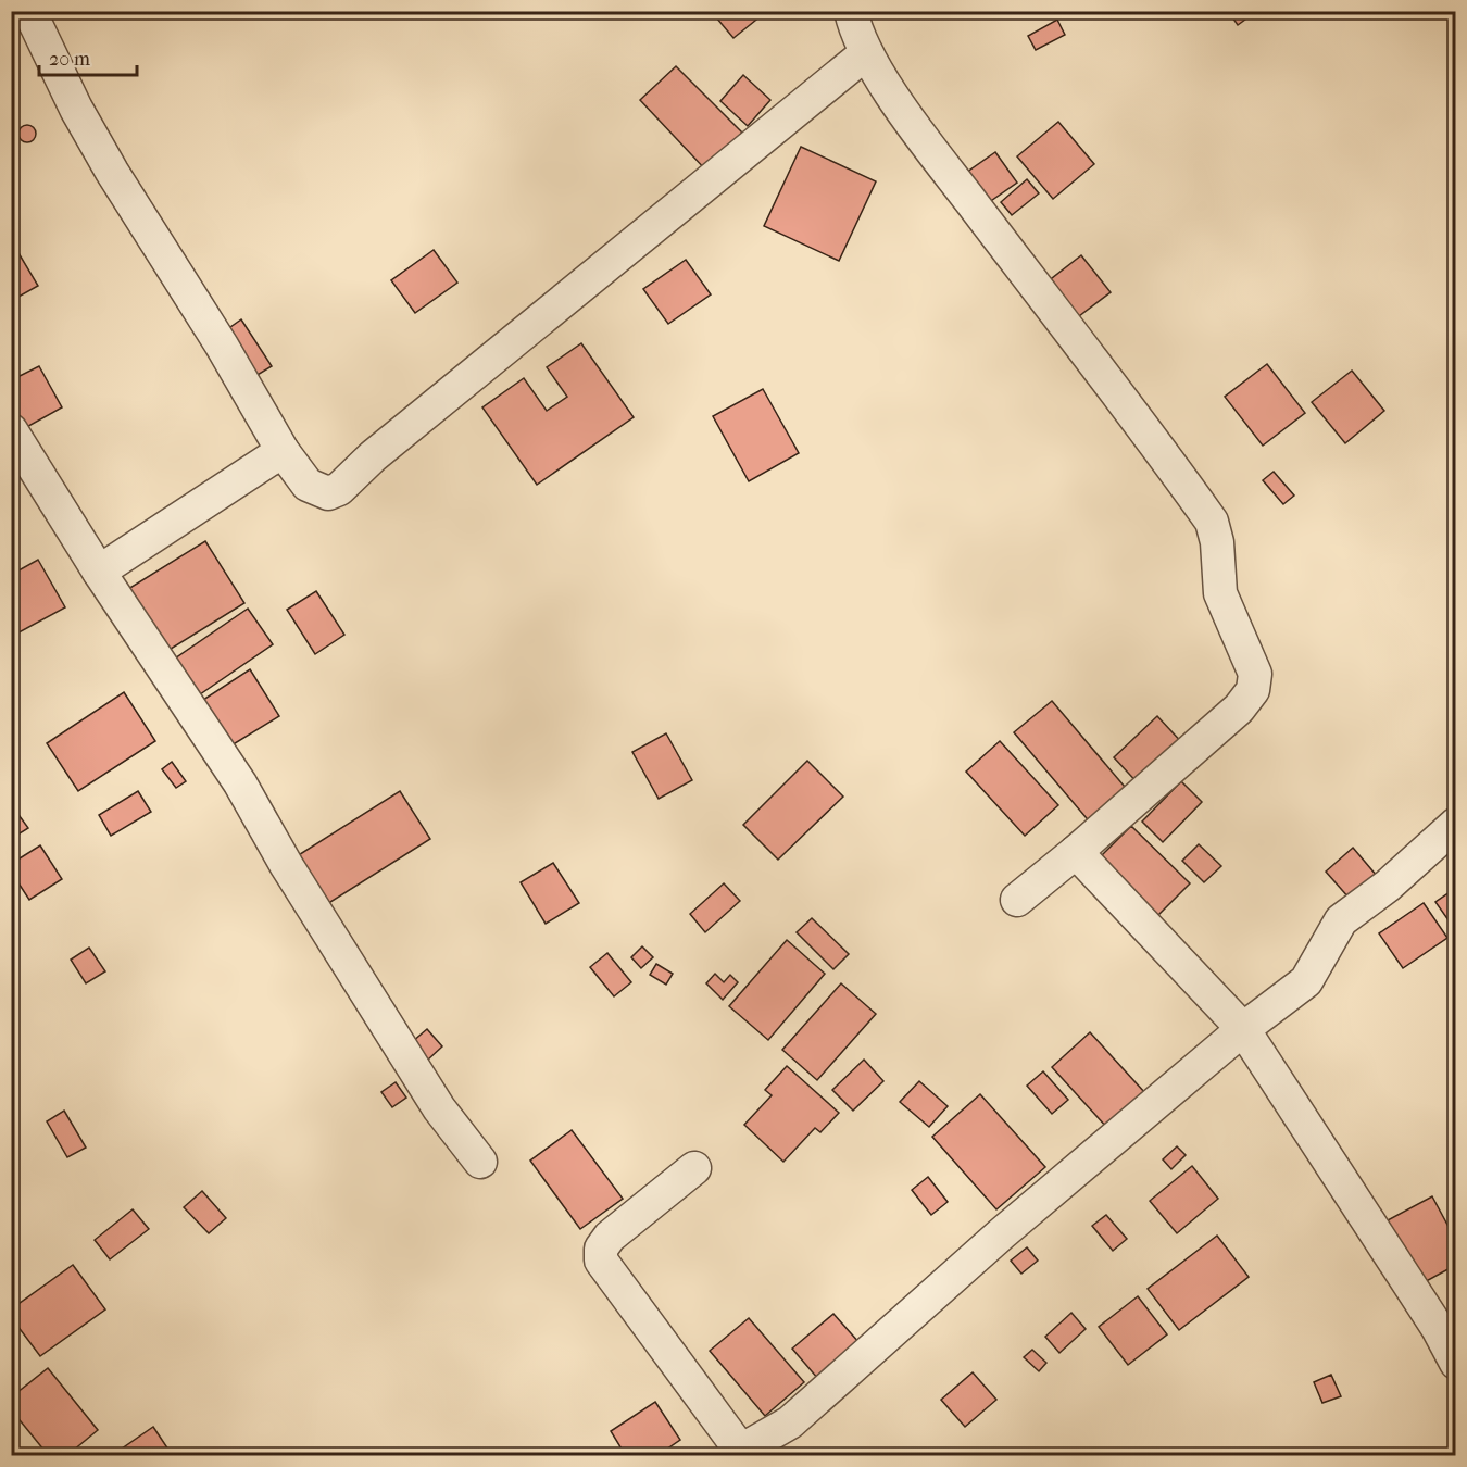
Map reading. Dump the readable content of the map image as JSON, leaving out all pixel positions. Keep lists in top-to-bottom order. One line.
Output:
{"scale_bar":"20 m"}
